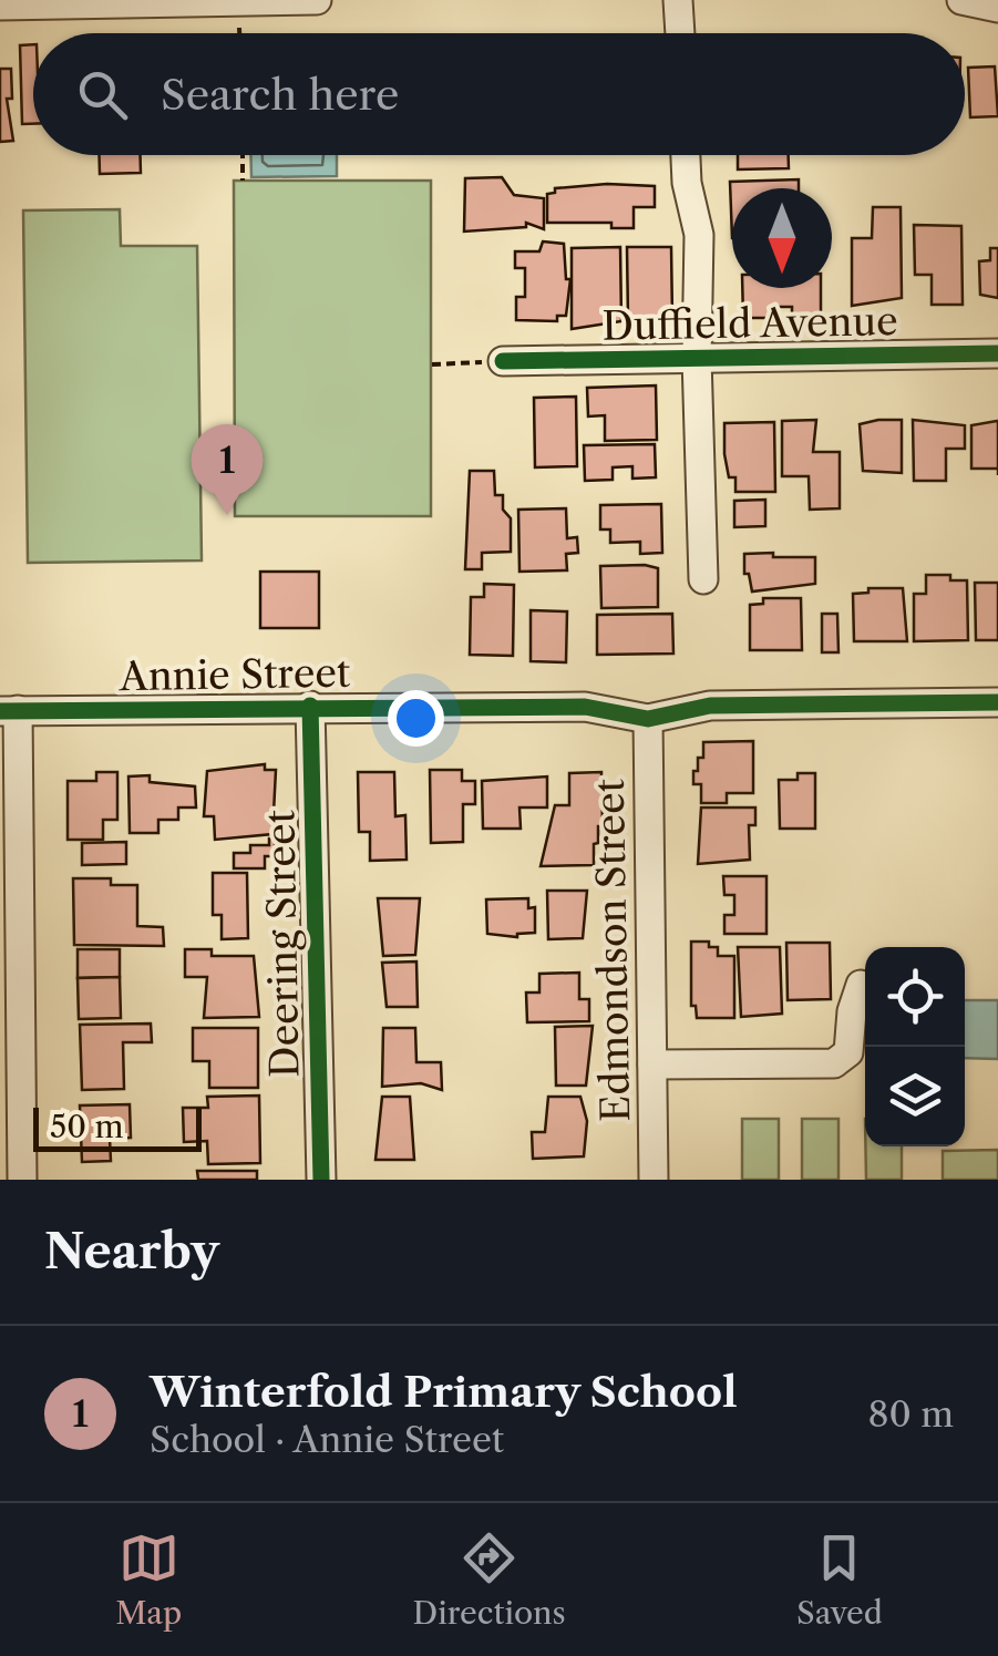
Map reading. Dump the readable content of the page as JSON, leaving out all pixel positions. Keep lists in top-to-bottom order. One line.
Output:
{"streets":{"street":["Duffield Avenue","Annie Street","Deering Street","Edmondson Street"]},"crossings":[["Annie Street","Deering Street"],["Annie Street","Edmondson Street"]],"scale_bar":"50 m","north":"bottom","page":{"search":"Search here","pins":"1","scale":"50 m","heading":"Nearby","list":[{"mark":"1","name":"Winterfold Primary School","note":"School · Annie Street","value":"80 m"}],"nav":["Map","Directions","Saved"]}}
